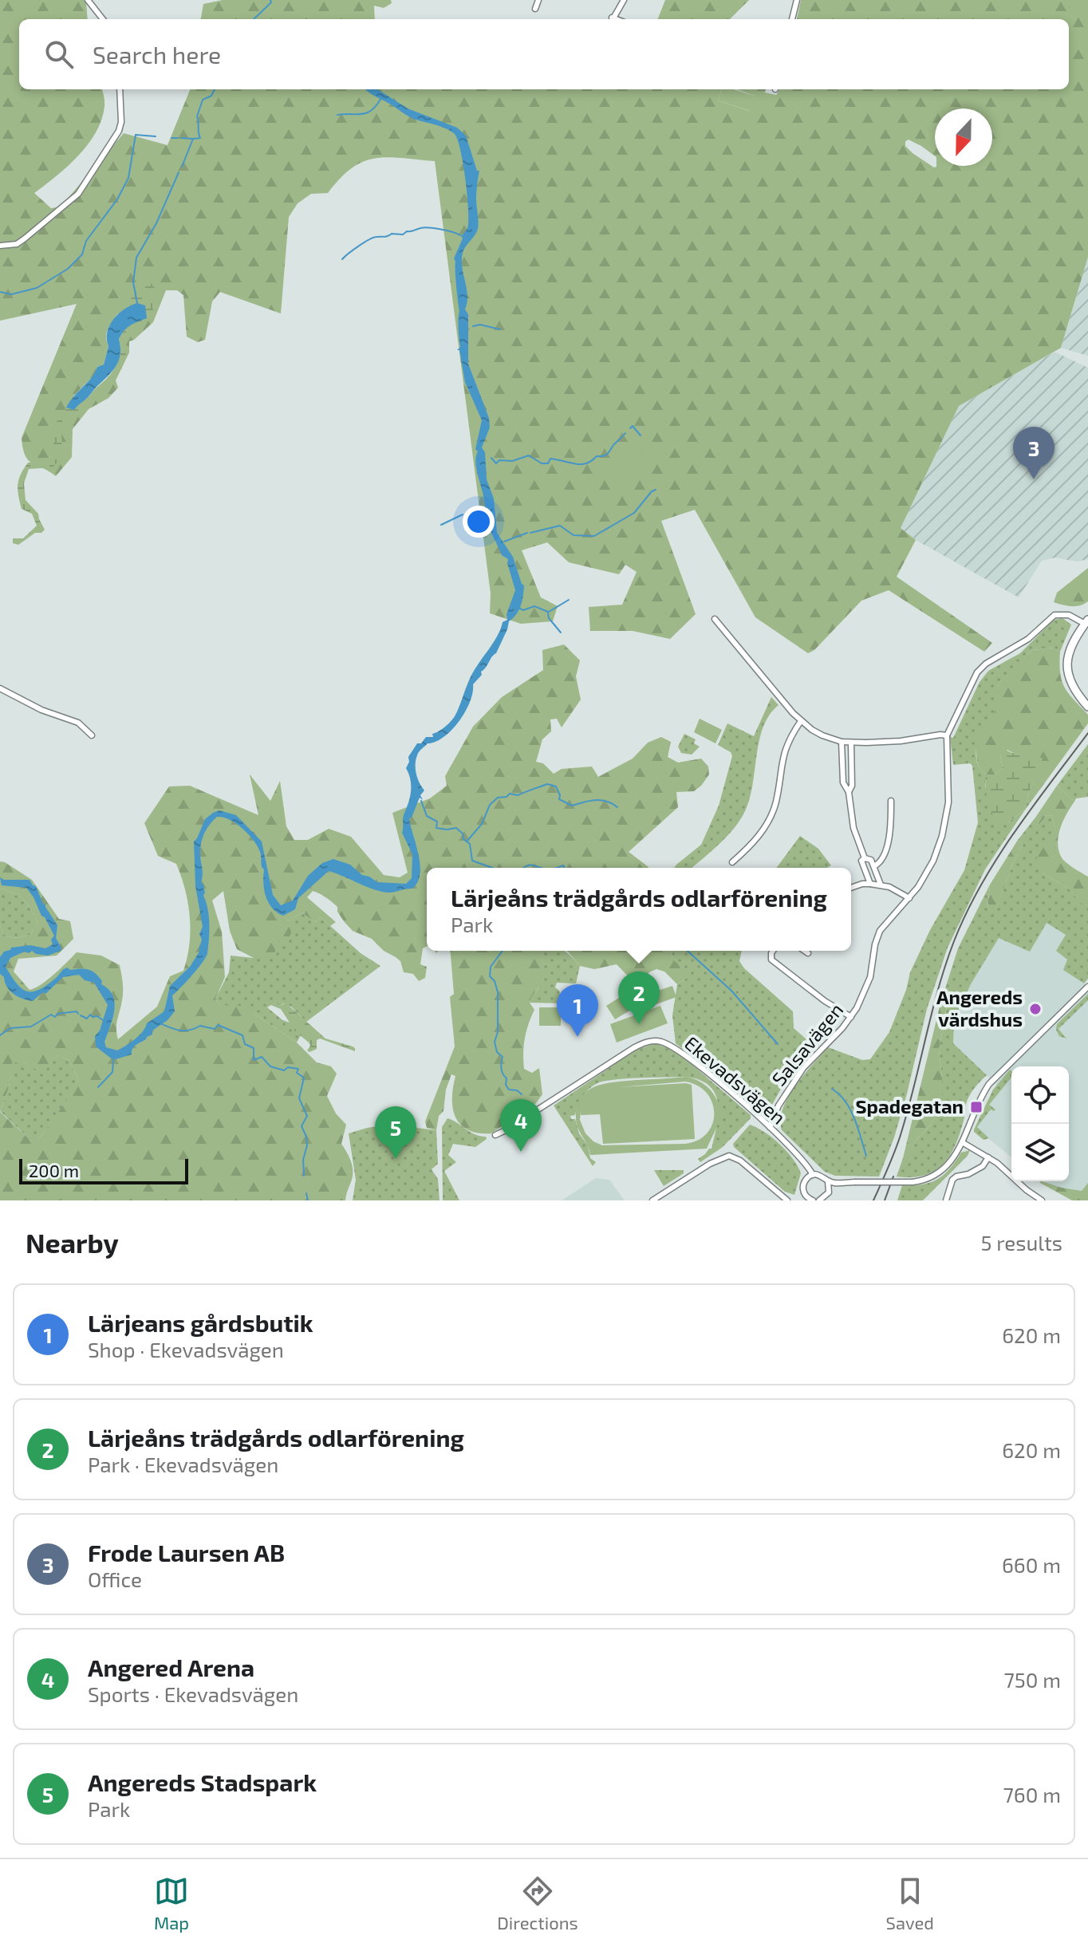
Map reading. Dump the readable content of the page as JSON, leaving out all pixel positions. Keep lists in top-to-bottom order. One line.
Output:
{"streets":{"street":["Salsavägen","Ekevadsvägen"]},"crossings":[["Salsavägen","Ekevadsvägen"]],"places":{"other":["Angereds värdshus"],"transit":["Spadegatan"]},"scale_bar":"200 m","north":"bottom","page":{"search":"Search here","pins":["3","2","1","4","5"],"popup":["Lärjeåns trädgårds odlarförening","Park"],"scale":"200 m","heading":["Nearby","5 results"],"list":[{"mark":"1","name":"Lärjeans gårdsbutik","note":"Shop · Ekevadsvägen","value":"620 m"},{"mark":"2","name":"Lärjeåns trädgårds odlarförening","note":"Park · Ekevadsvägen","value":"620 m"},{"mark":"3","name":"Frode Laursen AB","note":"Office","value":"660 m"},{"mark":"4","name":"Angered Arena","note":"Sports · Ekevadsvägen","value":"750 m"},{"mark":"5","name":"Angereds Stadspark","note":"Park","value":"760 m"}],"nav":["Map","Directions","Saved"]}}
